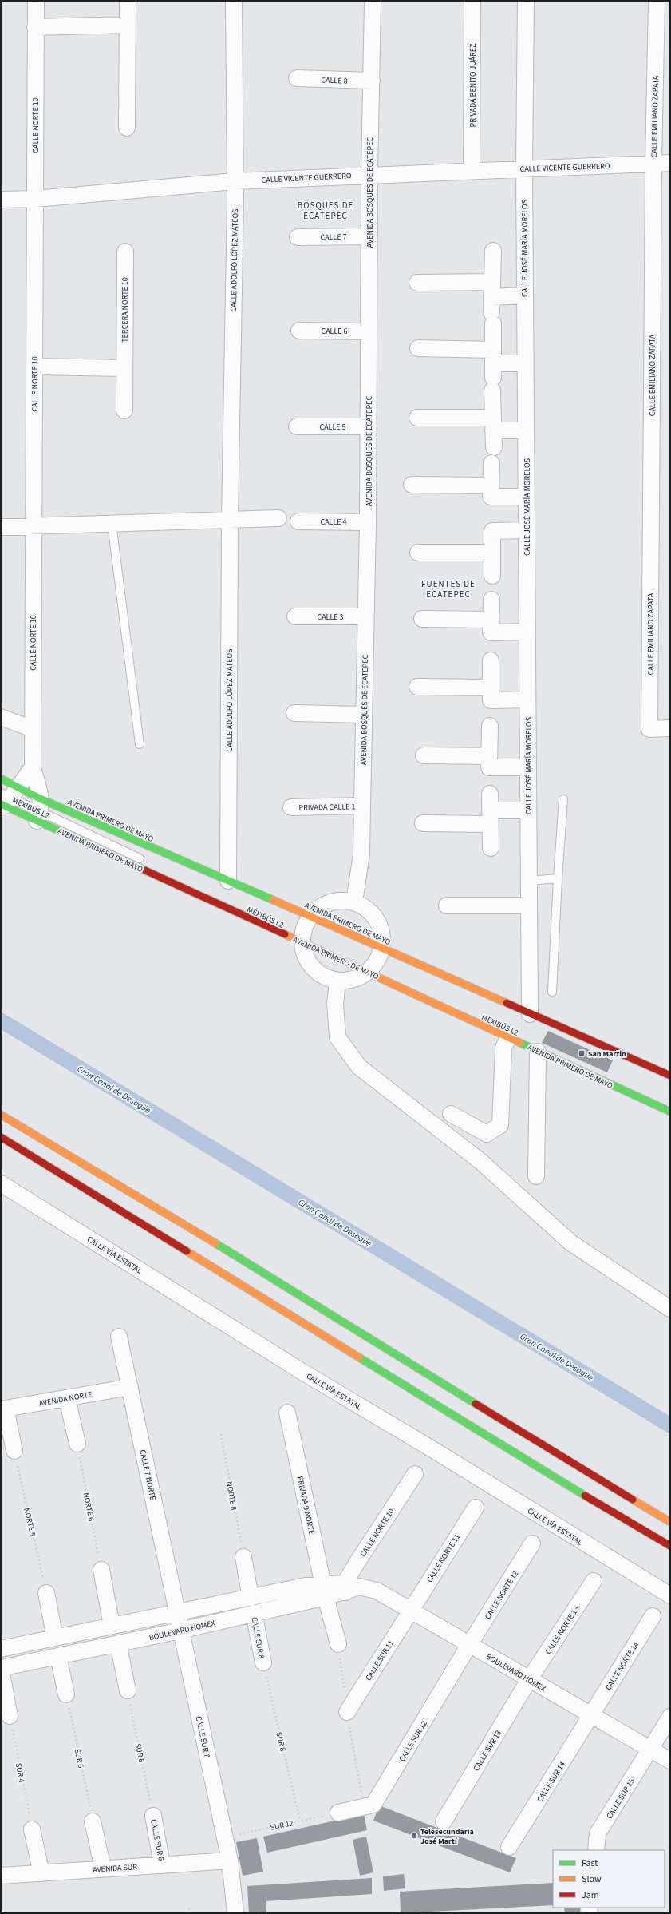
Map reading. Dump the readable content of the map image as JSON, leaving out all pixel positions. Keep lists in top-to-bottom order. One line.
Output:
{"streets":{"highway":["AVENIDA PRIMERO DE MAYO"],"street":["CALLE 8","PRIVADA BENITO JUÁREZ","CALLE EMILIANO ZAPATA","CALLE NORTE 10","CALLE VICENTE GUERRERO","AVENIDA BOSQUES DE ECATEPEC","CALLE 7","CALLE JOSÉ MARÍA MORELOS","CALLE ADOLFO LÓPEZ MATEOS","TERCERA NORTE 10","CALLE 6","CALLE 5","CALLE 4","CALLE 3","PRIVADA CALLE 1","CALLE VÍA ESTATAL","AVENIDA NORTE","CALLE 7 NORTE","PRIVADA 9 NORTE","CALLE NORTE 11","CALLE NORTE 12","BOULEVARD HOMEX","CALLE NORTE 13","CALLE SUR 8","CALLE SUR 11","CALLE NORTE 14","CALLE SUR 7","CALLE SUR 12","CALLE SUR 13","CALLE SUR 14","CALLE SUR 15","CALLE SUR 6","AVENIDA SUR"],"lane":["MEXIBÚS L2"],"path":["NORTE 8","NORTE 6","NORTE 5","SUR 8","SUR 6","SUR 5","SUR 4","SUR 12"]},"crossings":[["CALLE 8","AVENIDA BOSQUES DE ECATEPEC"],["PRIVADA BENITO JUÁREZ","CALLE VICENTE GUERRERO"],["CALLE EMILIANO ZAPATA","CALLE VICENTE GUERRERO"],["CALLE NORTE 10","CALLE VICENTE GUERRERO"],["CALLE NORTE 10","MEXIBÚS L2"],["CALLE NORTE 10","AVENIDA PRIMERO DE MAYO"],["CALLE NORTE 10","BOULEVARD HOMEX"],["CALLE VICENTE GUERRERO","AVENIDA BOSQUES DE ECATEPEC"],["CALLE VICENTE GUERRERO","CALLE JOSÉ MARÍA MORELOS"],["CALLE VICENTE GUERRERO","CALLE ADOLFO LÓPEZ MATEOS"],["AVENIDA BOSQUES DE ECATEPEC","CALLE 7"],["AVENIDA BOSQUES DE ECATEPEC","CALLE 6"],["AVENIDA BOSQUES DE ECATEPEC","CALLE 5"],["AVENIDA BOSQUES DE ECATEPEC","CALLE 4"],["AVENIDA BOSQUES DE ECATEPEC","CALLE 3"],["AVENIDA BOSQUES DE ECATEPEC","PRIVADA CALLE 1"],["AVENIDA BOSQUES DE ECATEPEC","MEXIBÚS L2"],["AVENIDA BOSQUES DE ECATEPEC","AVENIDA PRIMERO DE MAYO"],["CALLE JOSÉ MARÍA MORELOS","AVENIDA PRIMERO DE MAYO"],["CALLE ADOLFO LÓPEZ MATEOS","AVENIDA PRIMERO DE MAYO"],["MEXIBÚS L2","AVENIDA PRIMERO DE MAYO"],["AVENIDA NORTE","CALLE 7 NORTE"],["CALLE 7 NORTE","BOULEVARD HOMEX"],["CALLE 7 NORTE","CALLE SUR 7"],["PRIVADA 9 NORTE","BOULEVARD HOMEX"],["CALLE NORTE 11","BOULEVARD HOMEX"],["CALLE NORTE 11","CALLE SUR 11"],["CALLE NORTE 12","BOULEVARD HOMEX"],["CALLE NORTE 12","CALLE SUR 12"],["BOULEVARD HOMEX","CALLE NORTE 13"],["BOULEVARD HOMEX","CALLE SUR 8"],["BOULEVARD HOMEX","CALLE SUR 11"],["BOULEVARD HOMEX","CALLE NORTE 14"],["BOULEVARD HOMEX","CALLE SUR 7"],["BOULEVARD HOMEX","CALLE SUR 12"],["BOULEVARD HOMEX","CALLE SUR 13"],["BOULEVARD HOMEX","CALLE SUR 14"],["BOULEVARD HOMEX","CALLE SUR 15"],["CALLE NORTE 13","CALLE SUR 13"],["CALLE SUR 8","SUR 8"],["CALLE NORTE 14","CALLE SUR 14"],["CALLE SUR 7","SUR 12"],["CALLE SUR 7","AVENIDA SUR"],["CALLE SUR 12","SUR 12"],["SUR 8","SUR 12"],["SUR 6","CALLE SUR 6"],["CALLE SUR 6","AVENIDA SUR"]],"districts":["BOSQUES DE ECATEPEC","FUENTES DE ECATEPEC"],"water":["Gran Canal de Desagüe"],"places":{"transit":["San Martin"],"other":["Telesecundaria José Martí"]},"legend":["Fast","Slow","Jam"]}
